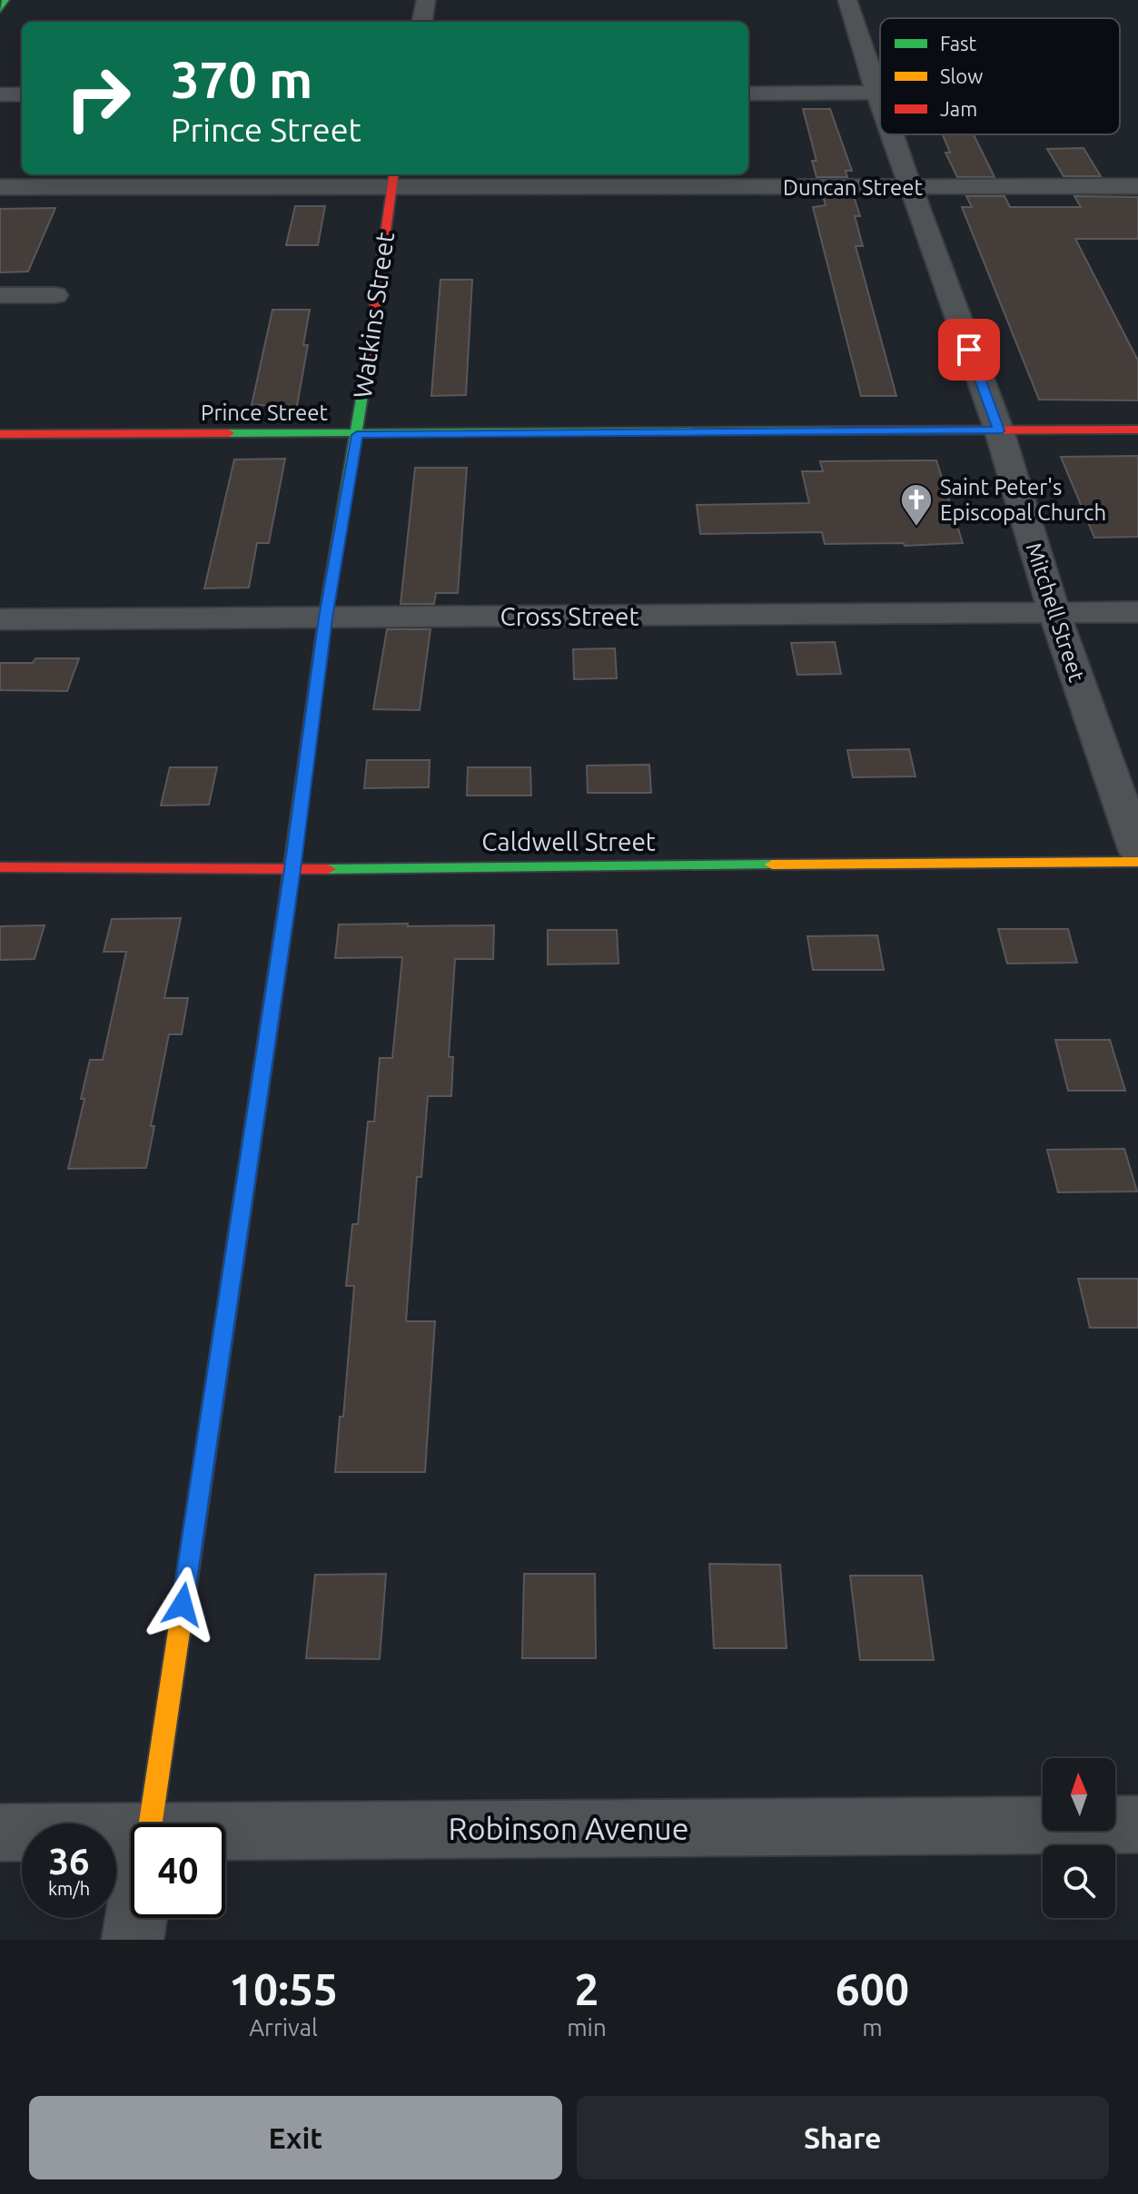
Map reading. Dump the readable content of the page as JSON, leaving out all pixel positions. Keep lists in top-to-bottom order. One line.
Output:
{"streets":{"street":["Duncan Street","Watkins Street","Prince Street","Mitchell Street","Cross Street","Caldwell Street","Robinson Avenue"]},"crossings":[["Duncan Street","Watkins Street"],["Duncan Street","Mitchell Street"],["Watkins Street","Prince Street"],["Watkins Street","Cross Street"],["Watkins Street","Caldwell Street"],["Prince Street","Mitchell Street"],["Mitchell Street","Cross Street"]],"places":{"church":["Saint Peter's Episcopal Church"]},"legend":["Fast","Slow","Jam"],"north":"top","page":{"turn":["370 m","Prince Street"],"speed":"36 km/h","limit":"40","eta":["10:55","Arrival","2","min","600","m"],"buttons":["Exit","Share"]}}
